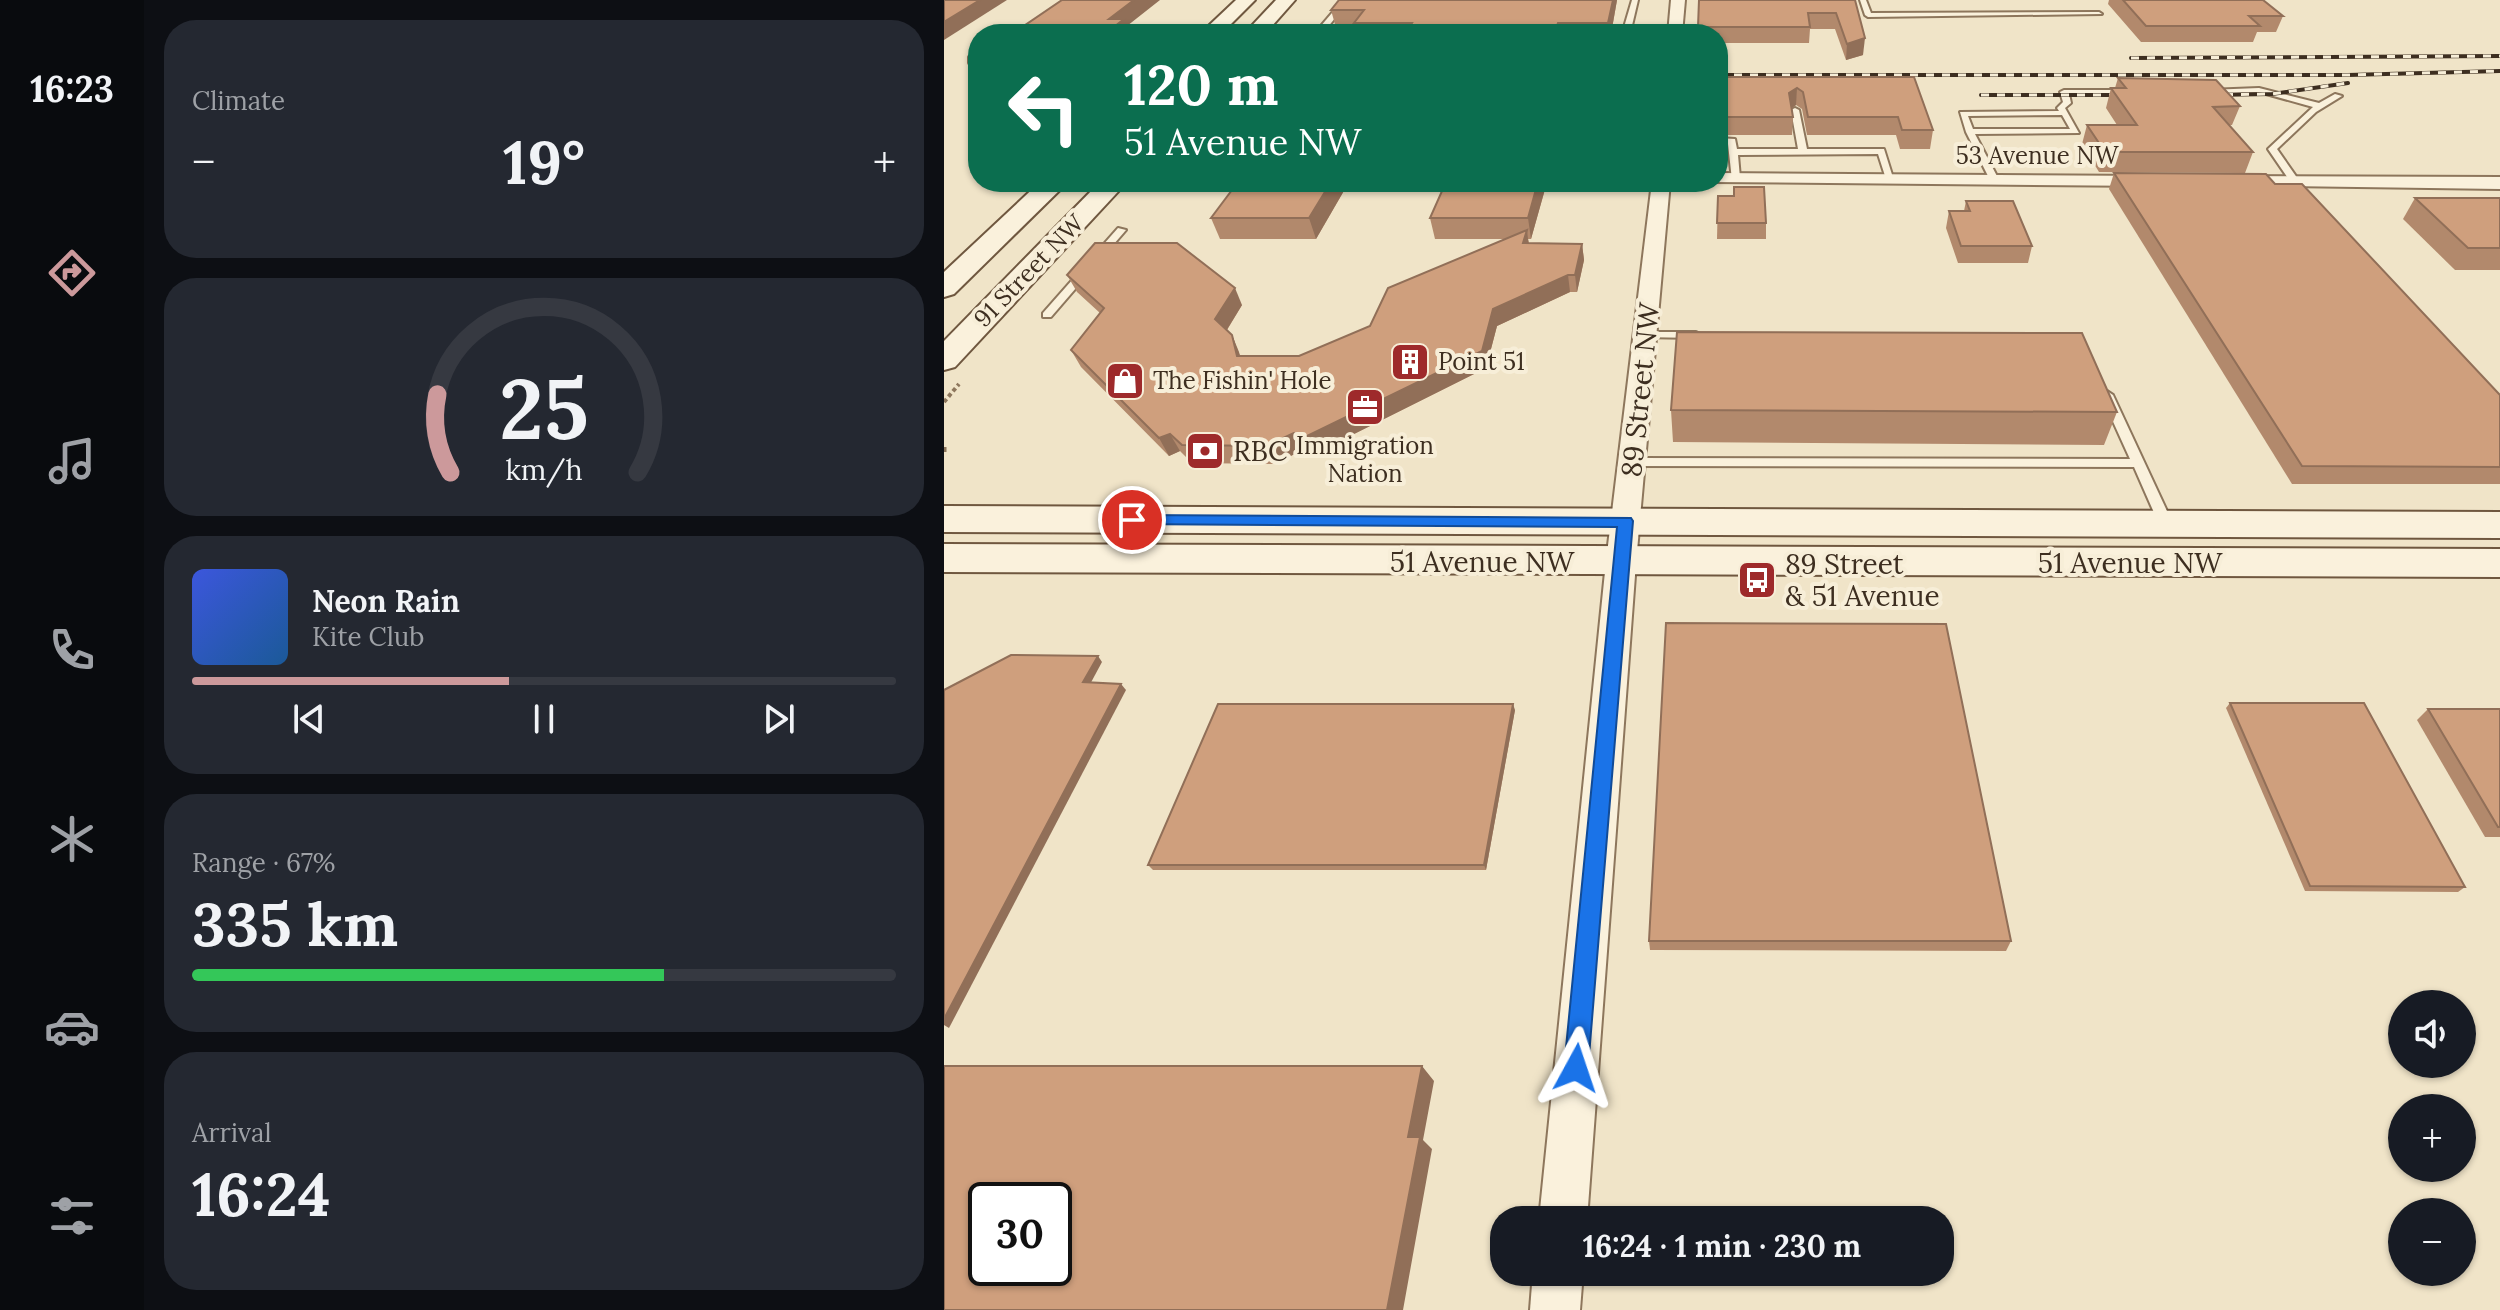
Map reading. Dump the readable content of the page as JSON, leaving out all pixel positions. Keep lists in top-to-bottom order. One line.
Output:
{"streets":{"main road":["91 Street NW","51 Avenue NW"],"street":["53 Avenue NW","89 Street NW"]},"crossings":[["89 Street NW","51 Avenue NW"]],"places":{"building":["Point 51"],"shop":["The Fishin' Hole"],"office":["Immigration Nation"],"bank":["RBC"],"bus stop":["89 Street & 51 Avenue"]},"page":{"tabs":"16:23","tile":["Climate",["Range · 67%","335 km"],["Arrival","16:24"]],"turn":["120 m","51 Avenue NW"],"heat":["−","19°","+"],"song":["Neon Rain","Kite Club"],"map_buttons":["+","−"],"limit":"30","trip":"16:24 · 1 min · 230 m","gauge":["25","km/h"]}}
